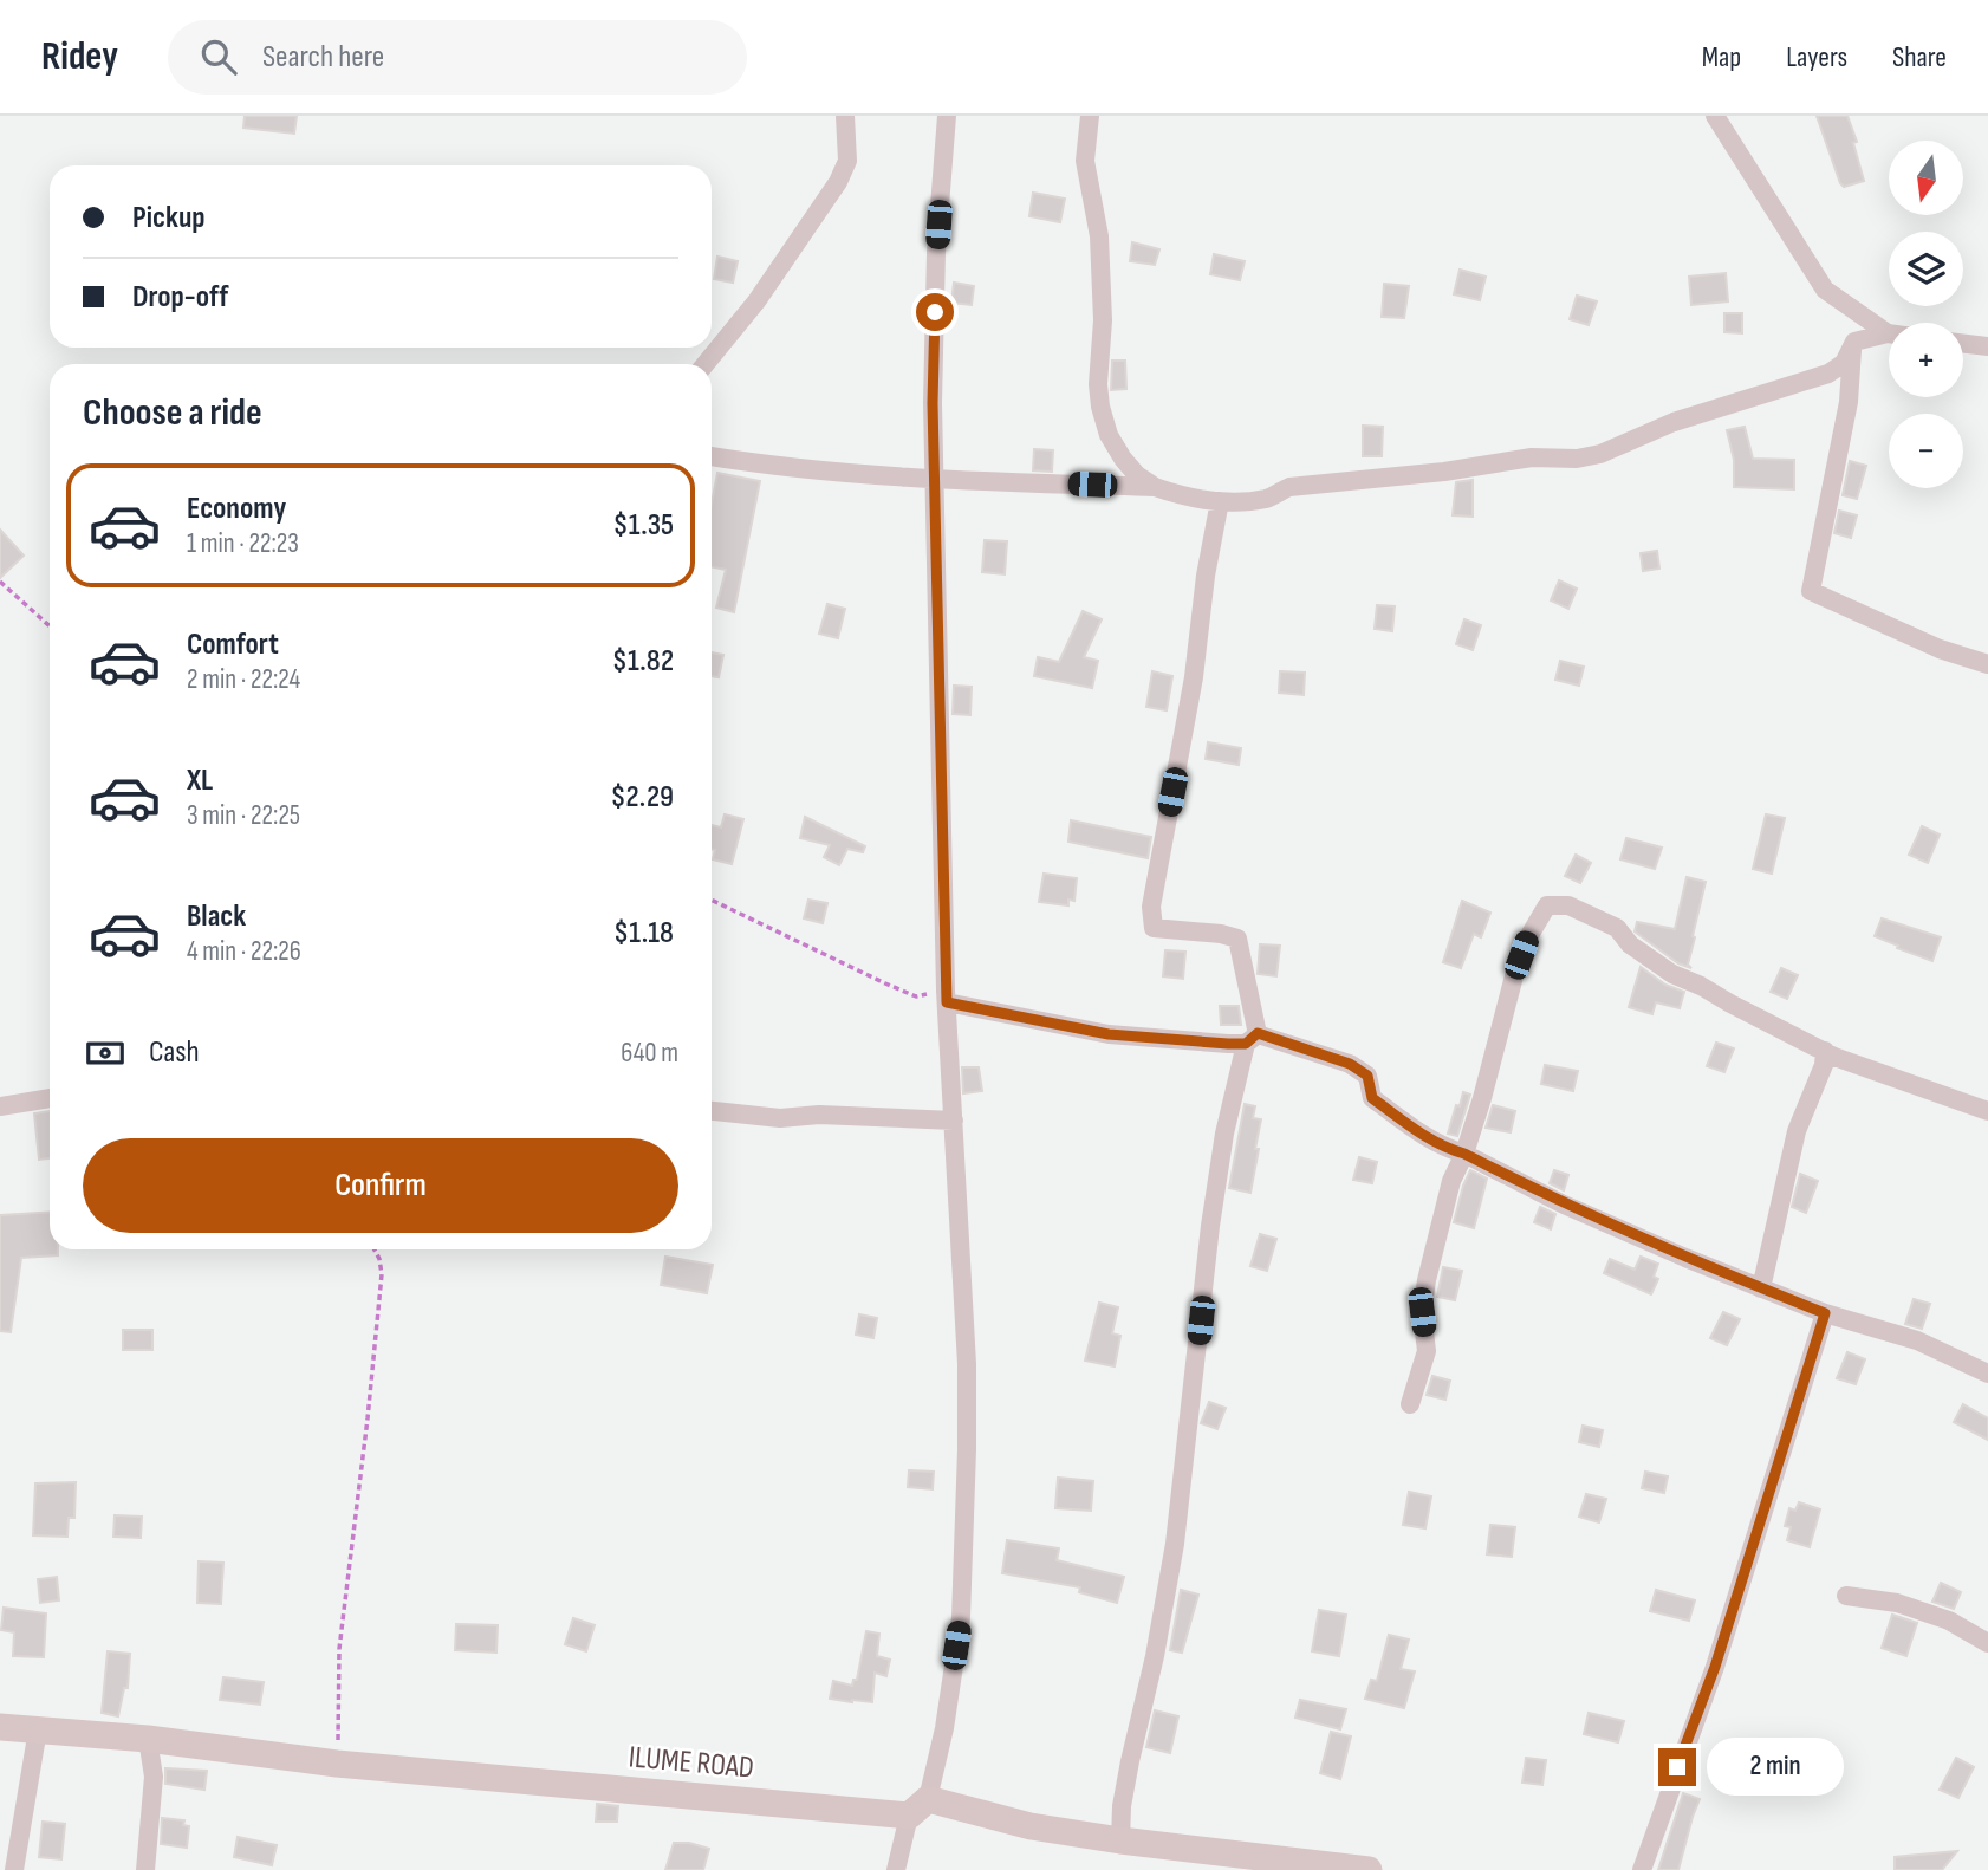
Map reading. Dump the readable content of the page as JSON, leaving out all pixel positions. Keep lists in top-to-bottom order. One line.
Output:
{"streets":{"street":["ILUME ROAD"]},"north":"bottom","page":{"header":"Ridey","search":"Search here","nav":["Map","Layers","Share"],"map_buttons":["+","−"],"banner":["Pickup","Drop-off"],"heading":"Choose a ride","list":[{"name":"Economy","note":"1 min · 22:23","value":"$1.35"},{"name":"Comfort","note":"2 min · 22:24","value":"$1.82"},{"name":"XL","note":"3 min · 22:25","value":"$2.29"},{"name":"Black","note":"4 min · 22:26","value":"$1.18"}],"pay":["Cash","640 m"],"buttons":"Confirm","bubble":"2 min"}}
